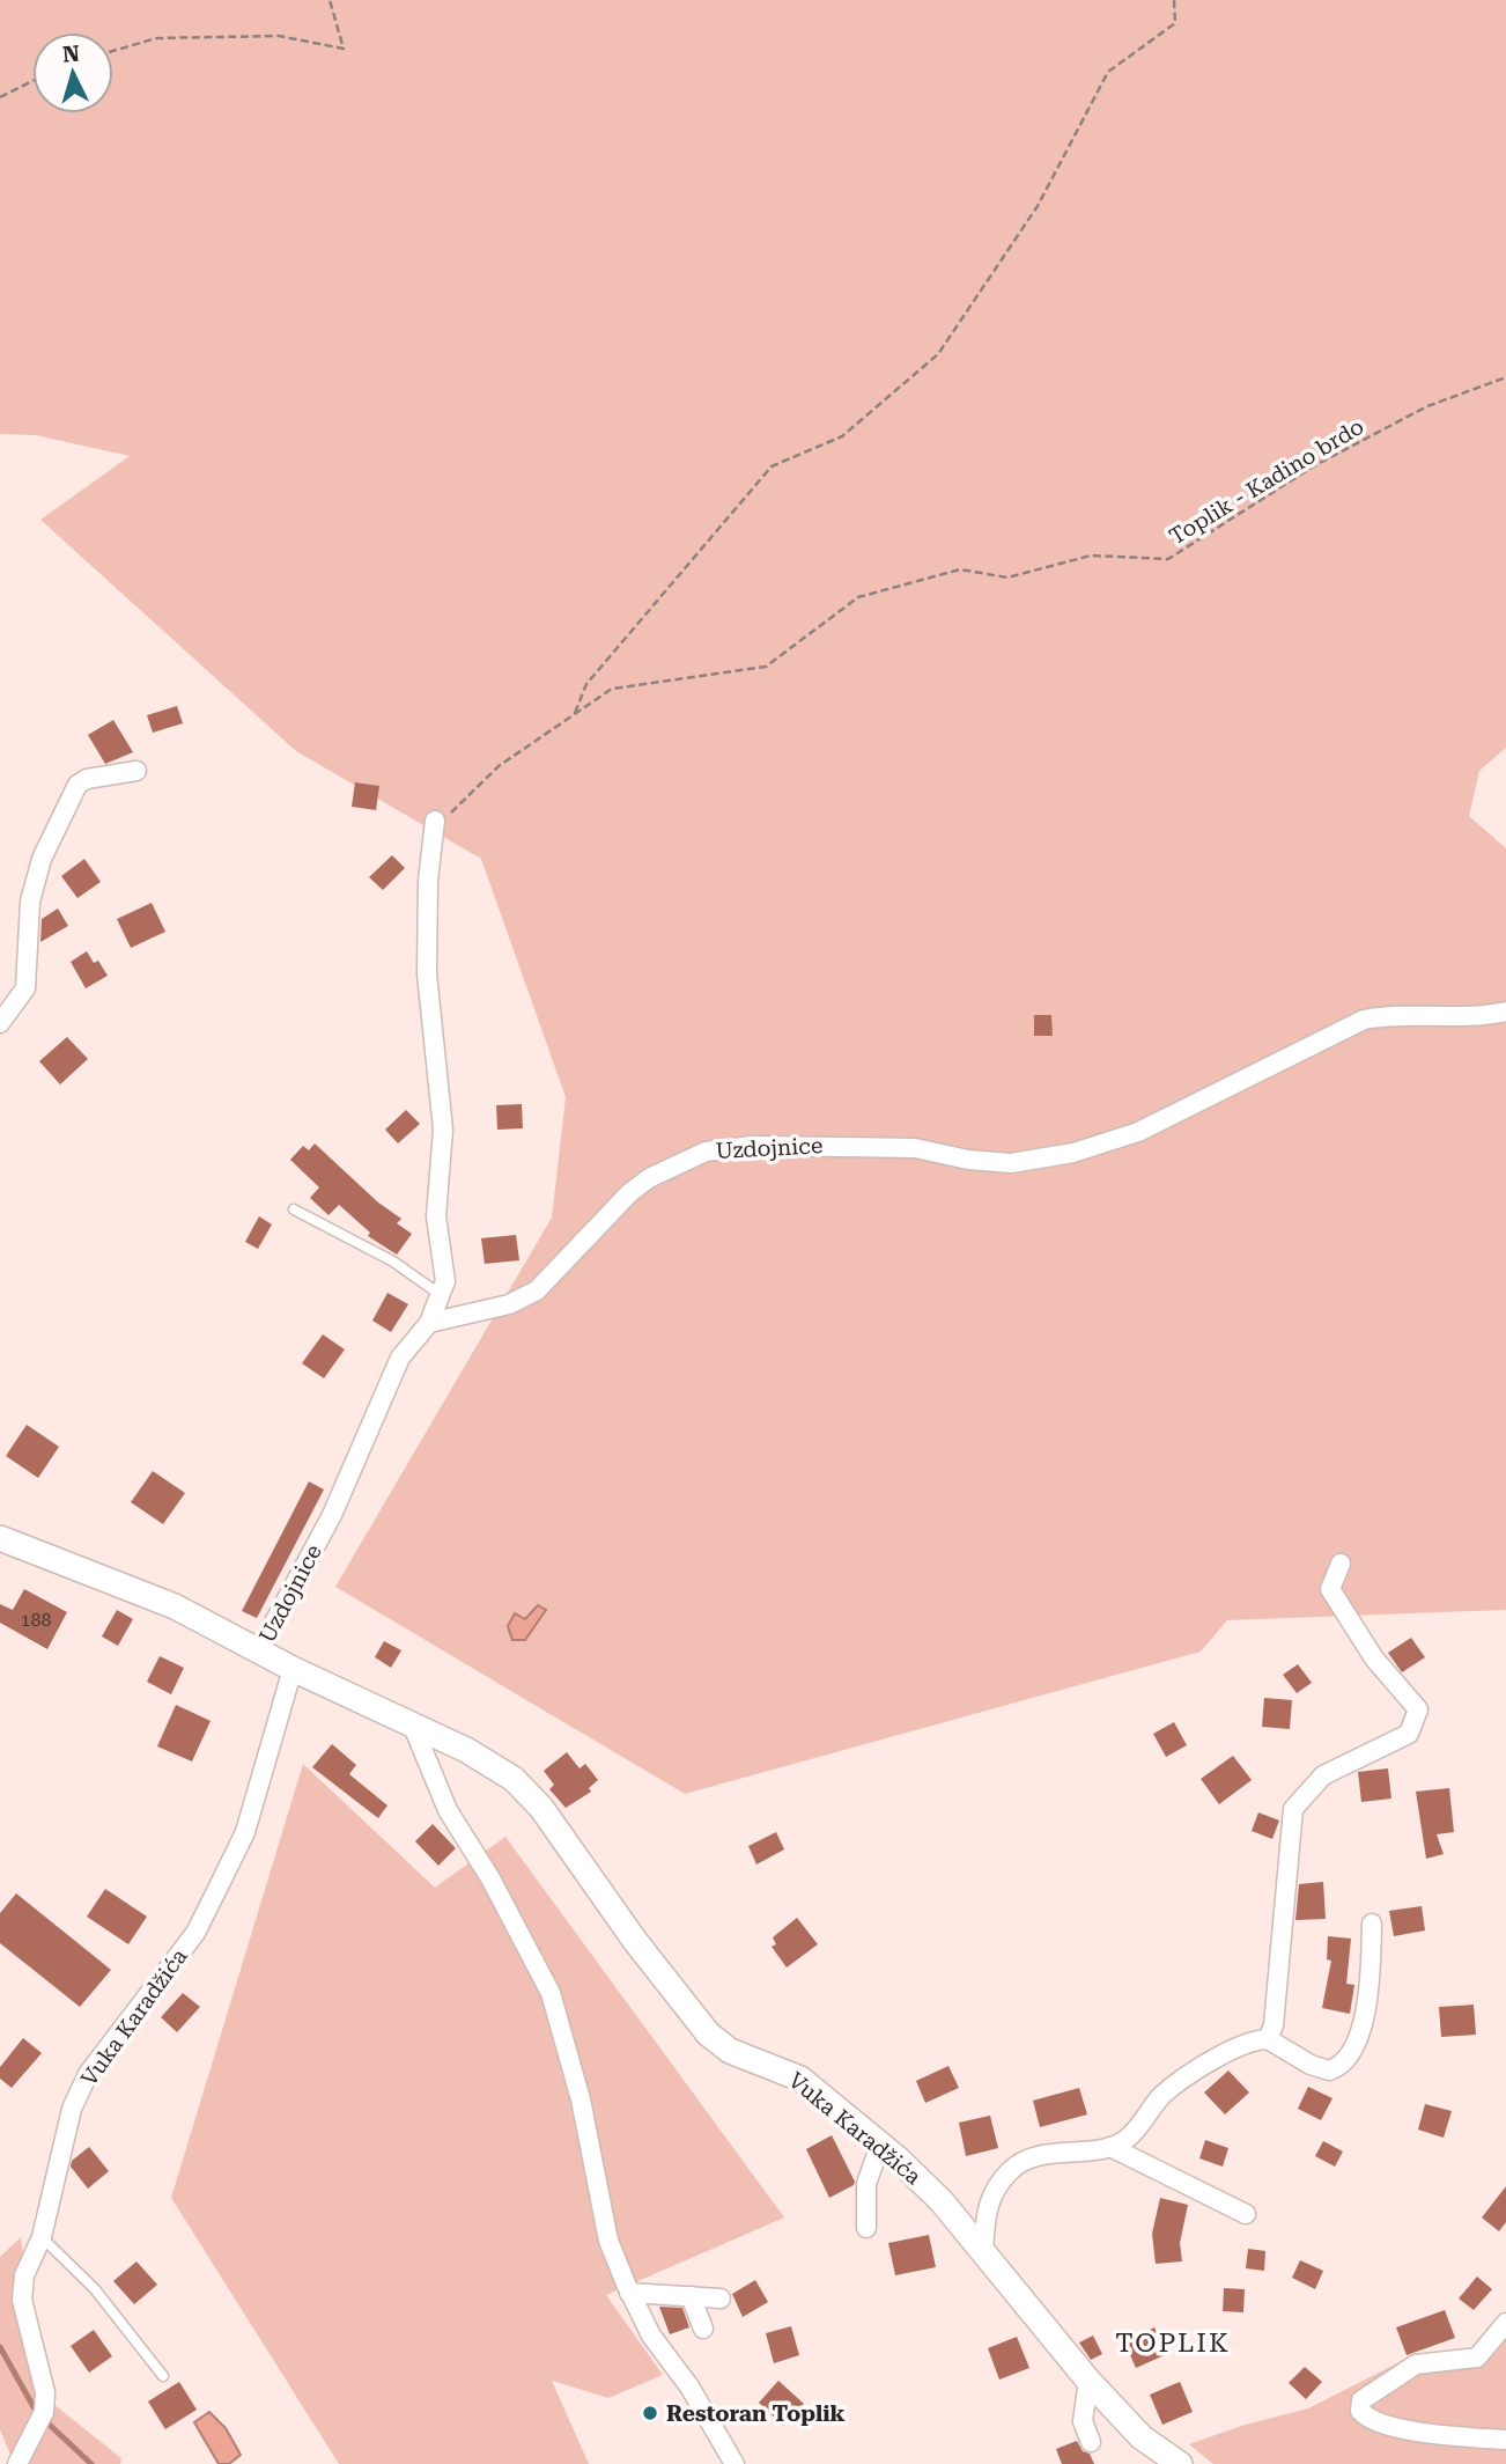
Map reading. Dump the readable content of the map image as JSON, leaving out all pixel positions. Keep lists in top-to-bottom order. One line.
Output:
{"streets":{"street":["Uzdojnice","Vuka Karadžića"],"path":["Toplik - Kadino brdo"]},"crossings":[["Uzdojnice","Vuka Karadžića"]],"districts":["TOPLIK"],"places":["Restoran Toplik"],"house_numbers":["188"],"north":"top"}
